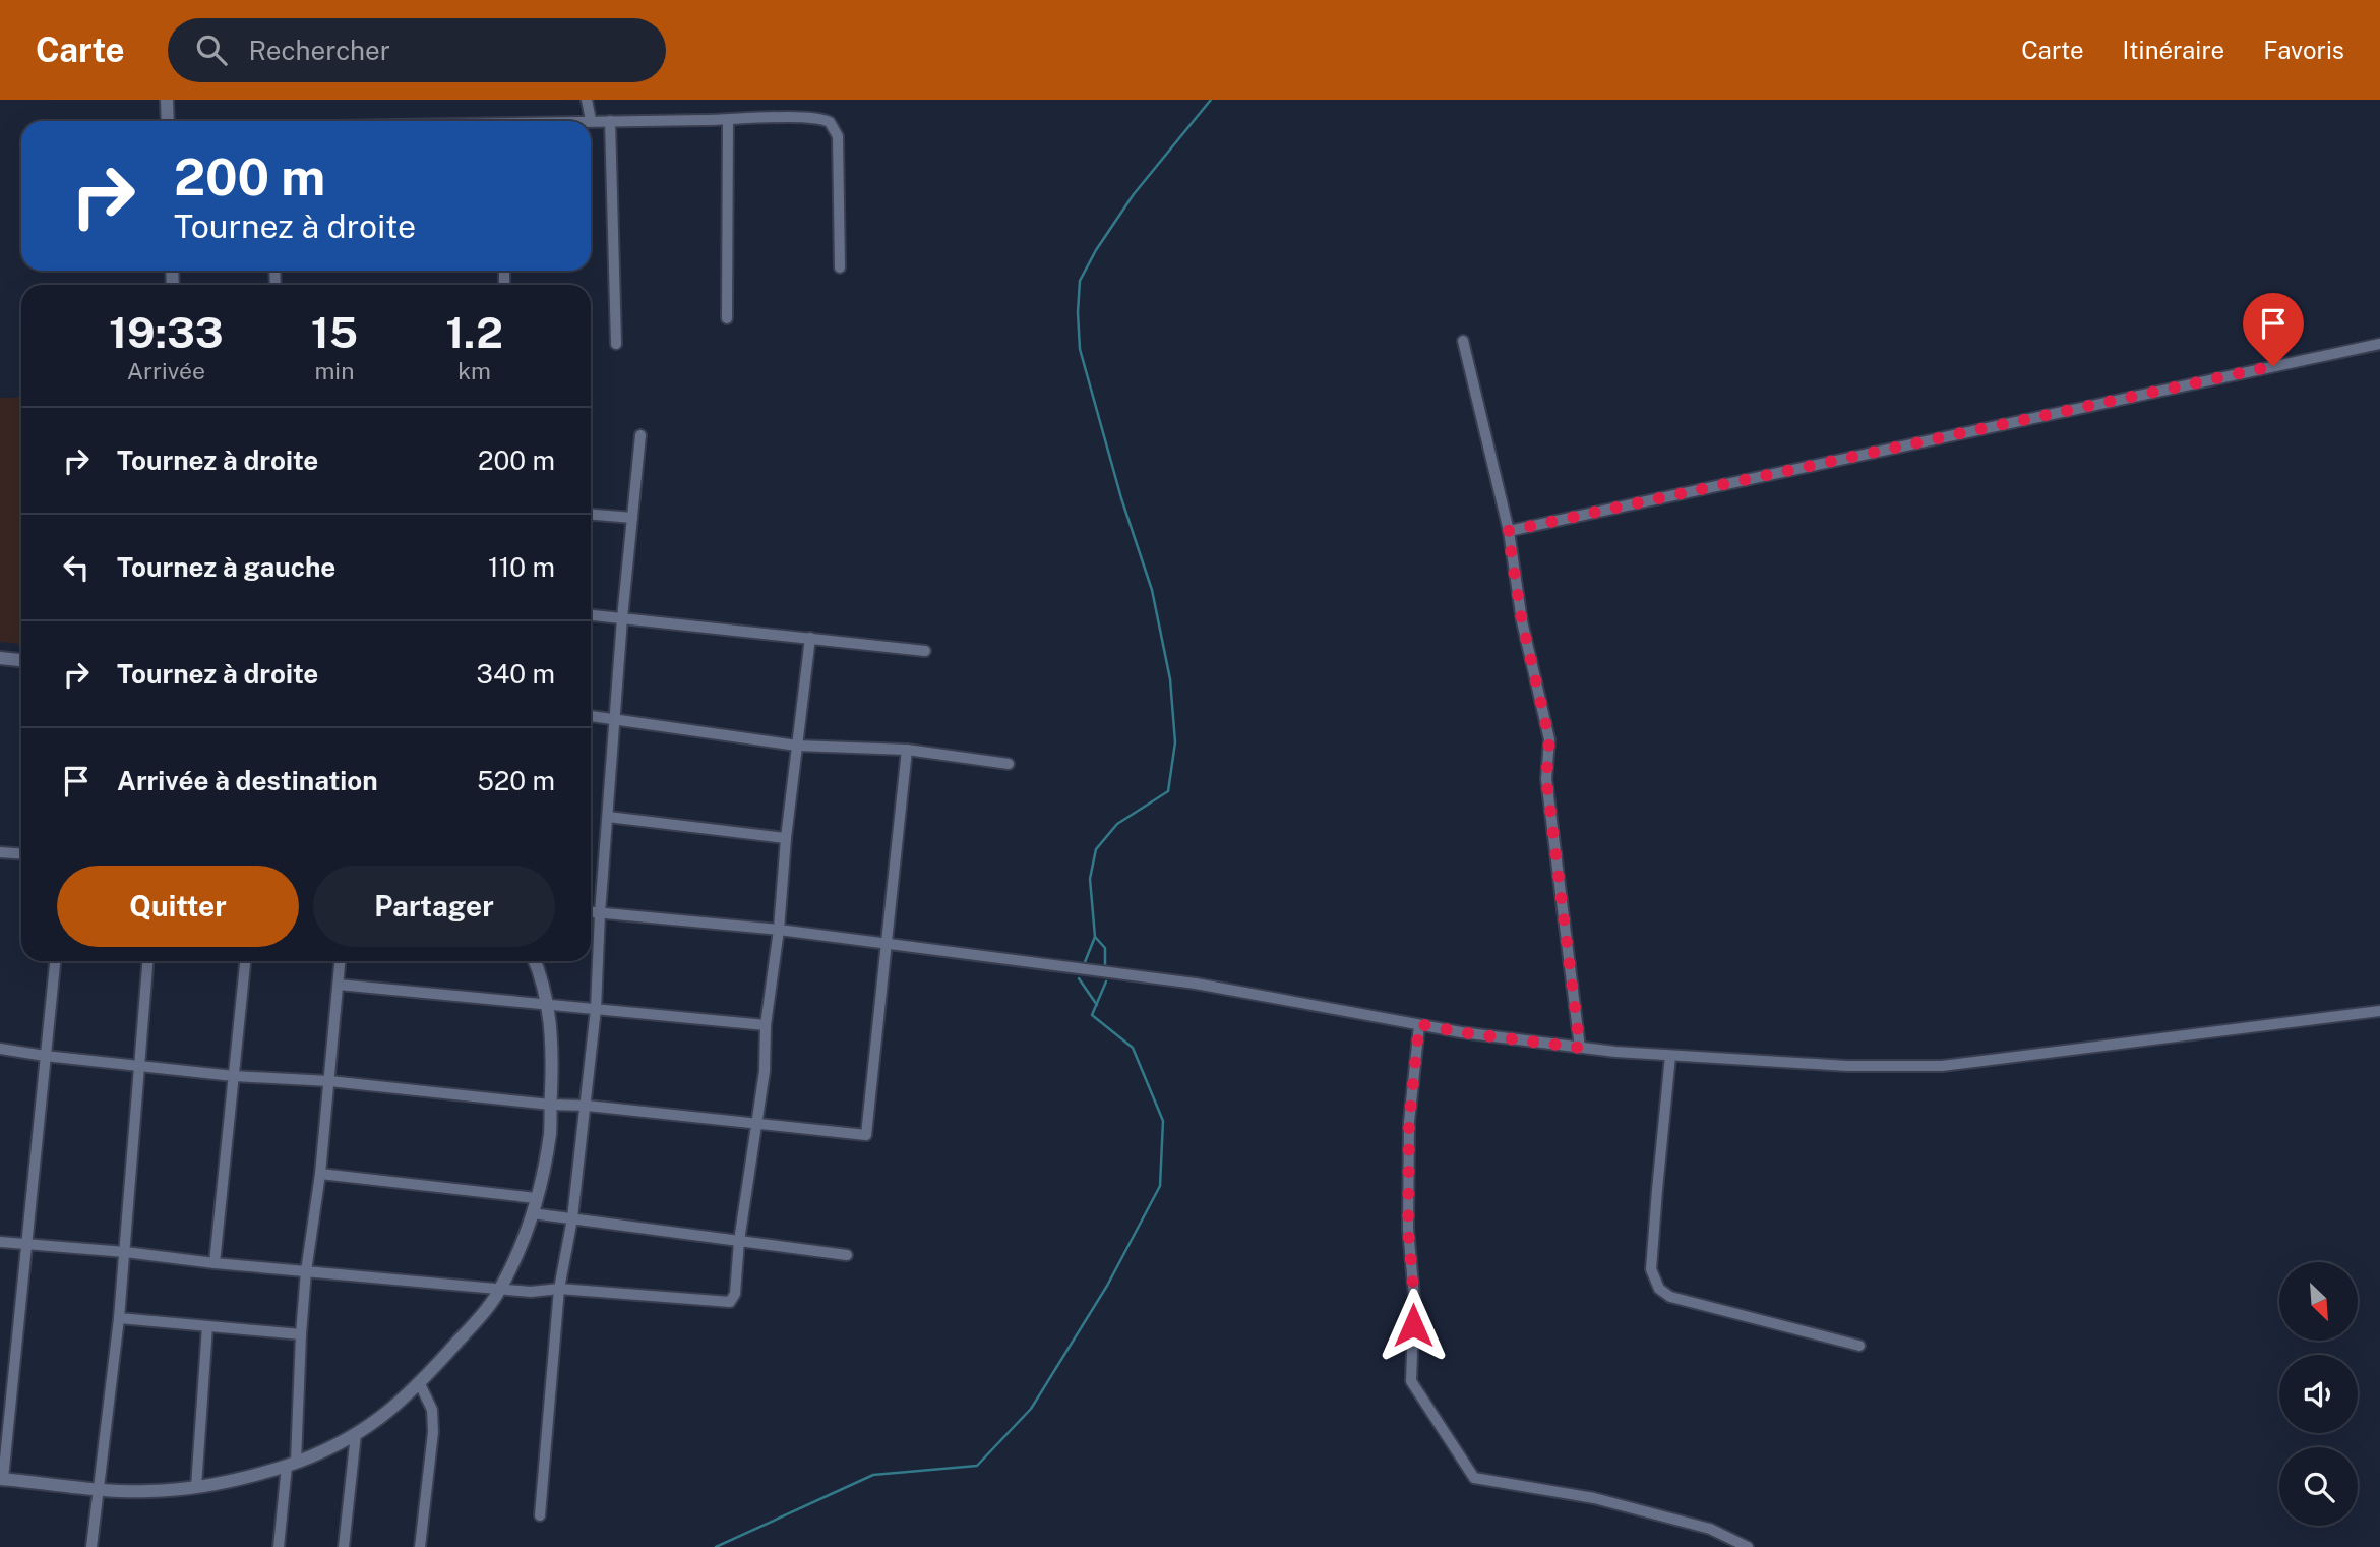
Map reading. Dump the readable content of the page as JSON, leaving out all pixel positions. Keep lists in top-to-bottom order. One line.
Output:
{"north":"bottom right","page":{"header":"Carte","search":"Rechercher","nav":["Carte","Itinéraire","Favoris"],"turn":["200 m","Tournez à droite"],"eta":["19:33","Arrivée","15","min","1.2","km"],"list":[{"name":"Tournez à droite","value":"200 m"},{"name":"Tournez à gauche","value":"110 m"},{"name":"Tournez à droite","value":"340 m"},{"name":"Arrivée à destination","value":"520 m"}],"buttons":["Quitter","Partager"]}}
